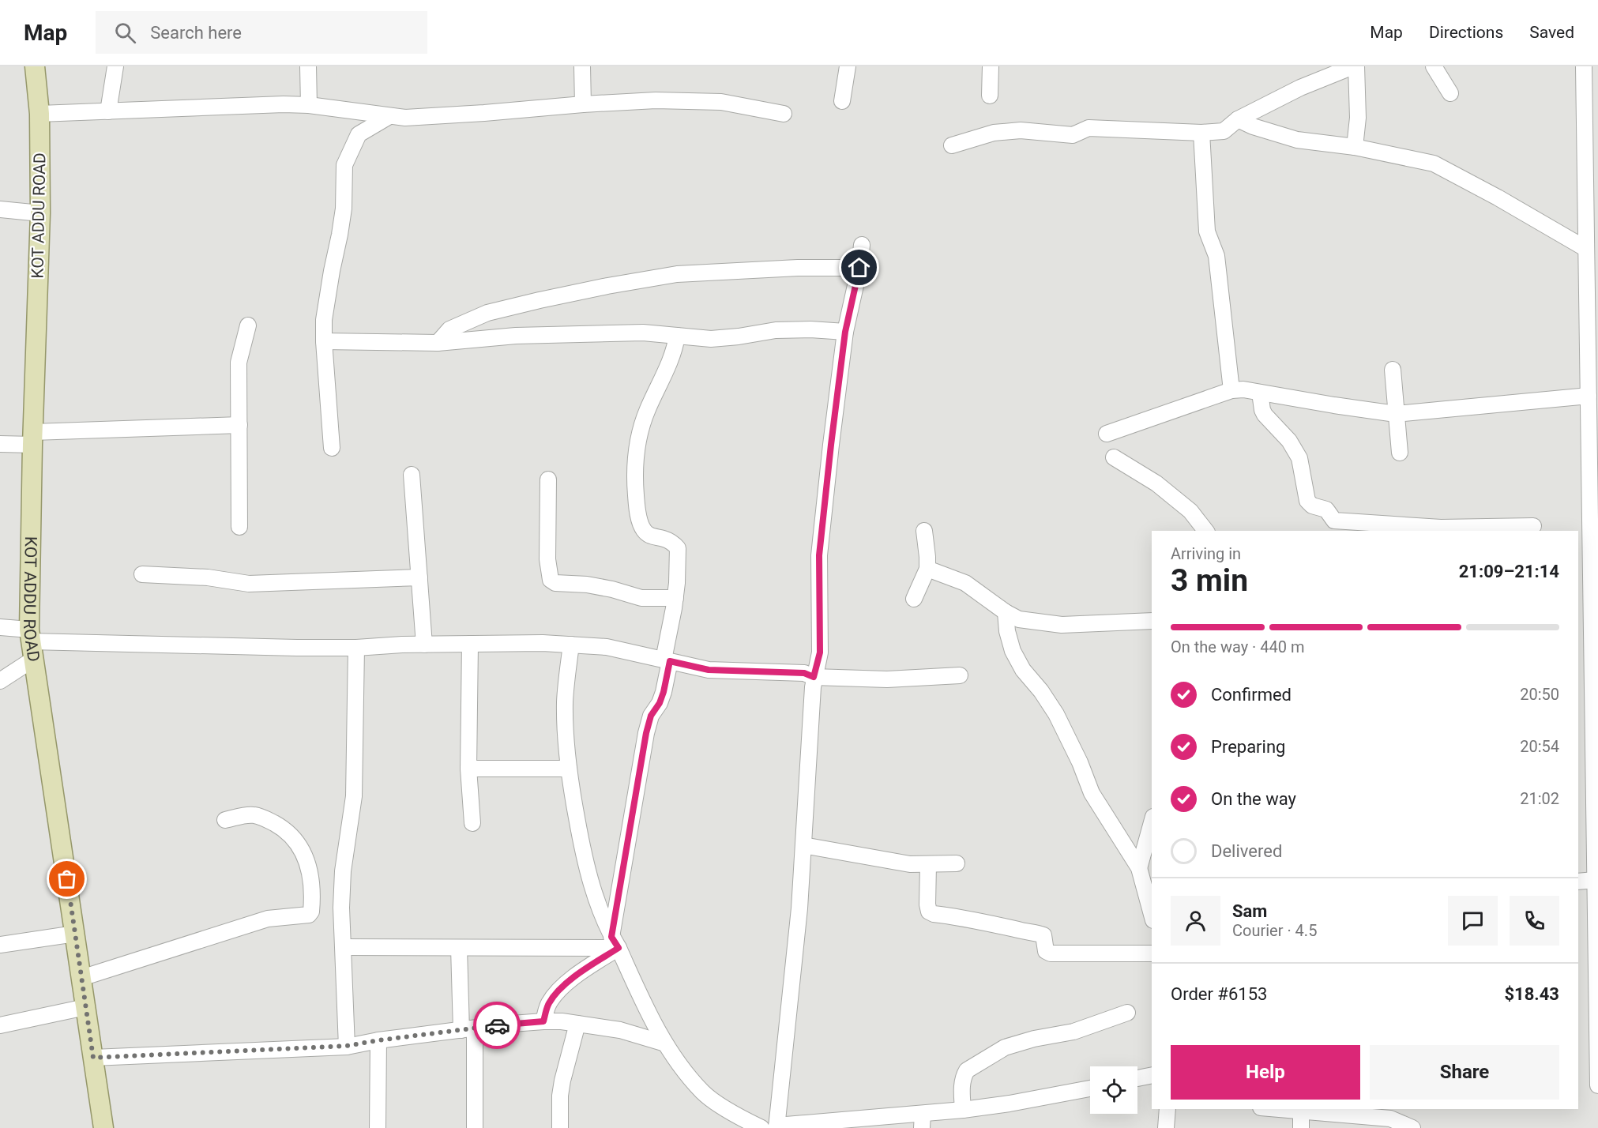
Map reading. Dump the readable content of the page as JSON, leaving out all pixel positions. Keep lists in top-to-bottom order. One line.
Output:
{"streets":{"main road":["KOT ADDU ROAD"]},"page":{"header":"Map","search":"Search here","nav":["Map","Directions","Saved"],"heading":["3 min","Arriving in","21:09–21:14"],"panel":["Sam","Courier · 4.5","Order #6153","$18.43"],"bar":"On the way · 440 m","list":[["Confirmed","20:50"],["Preparing","20:54"],["On the way","21:02"],"Delivered"],"buttons":["Help","Share"]}}
